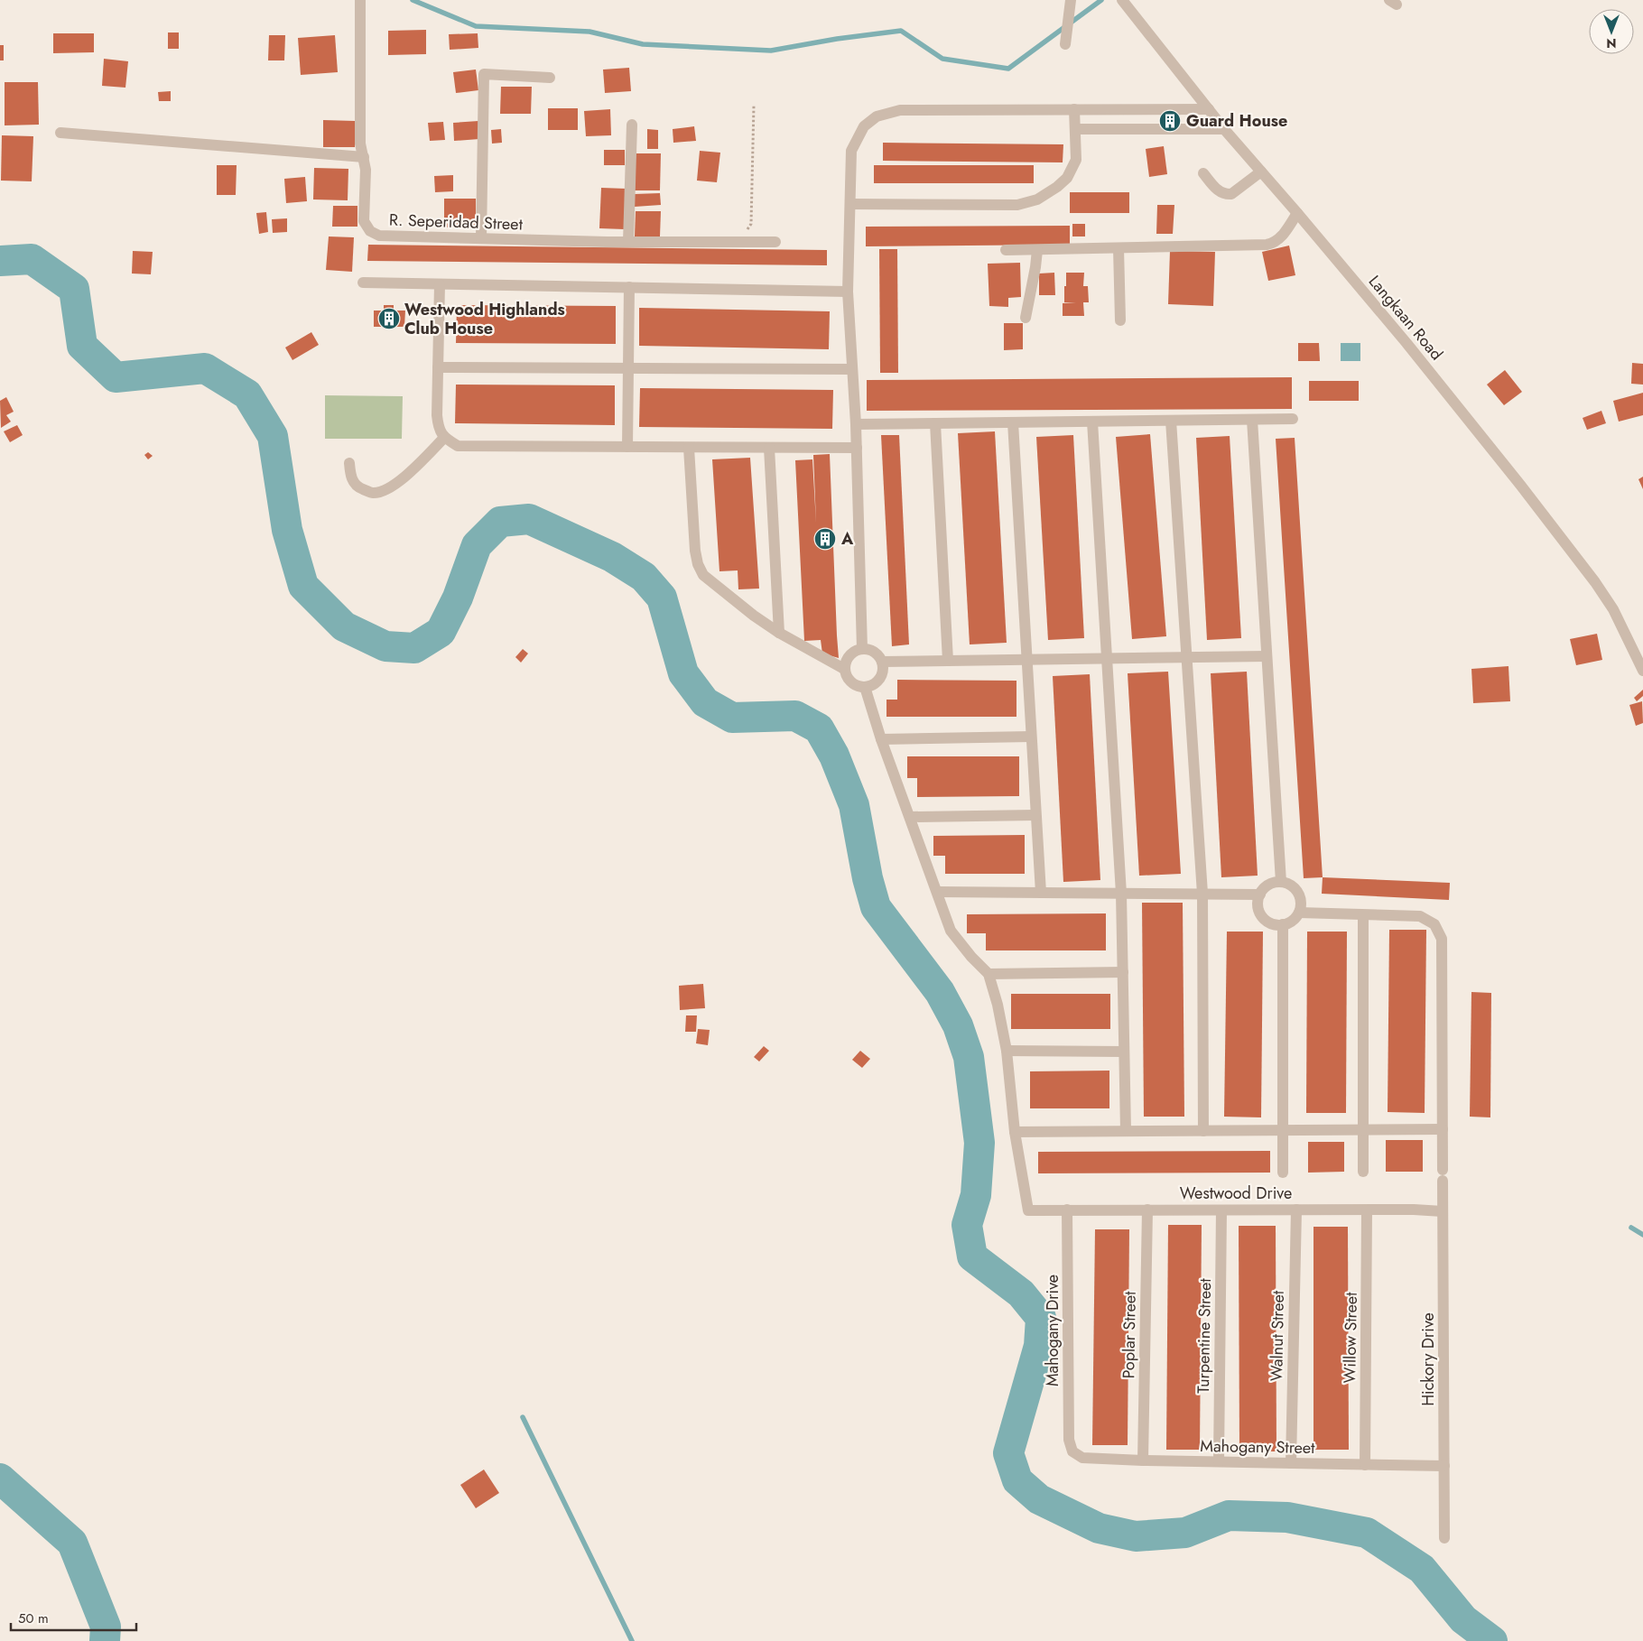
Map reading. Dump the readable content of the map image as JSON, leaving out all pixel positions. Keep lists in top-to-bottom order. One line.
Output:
{"streets":{"street":["R. Seperidad Street","Langkaan Road","Westwood Drive","Mahogany Drive","Poplar Street","Turpentine Street","Walnut Street","Willow Street","Hickory Drive","Mahogany Street"]},"crossings":[["Westwood Drive","Mahogany Drive"],["Westwood Drive","Poplar Street"],["Westwood Drive","Turpentine Street"],["Westwood Drive","Walnut Street"],["Westwood Drive","Willow Street"],["Westwood Drive","Hickory Drive"],["Mahogany Drive","Mahogany Street"],["Poplar Street","Mahogany Street"],["Turpentine Street","Mahogany Street"],["Walnut Street","Mahogany Street"],["Willow Street","Mahogany Street"],["Hickory Drive","Mahogany Street"]],"places":{"building":["Guard House","Westwood Highlands Club House","A"]},"scale_bar":"50 m","north":"bottom"}
